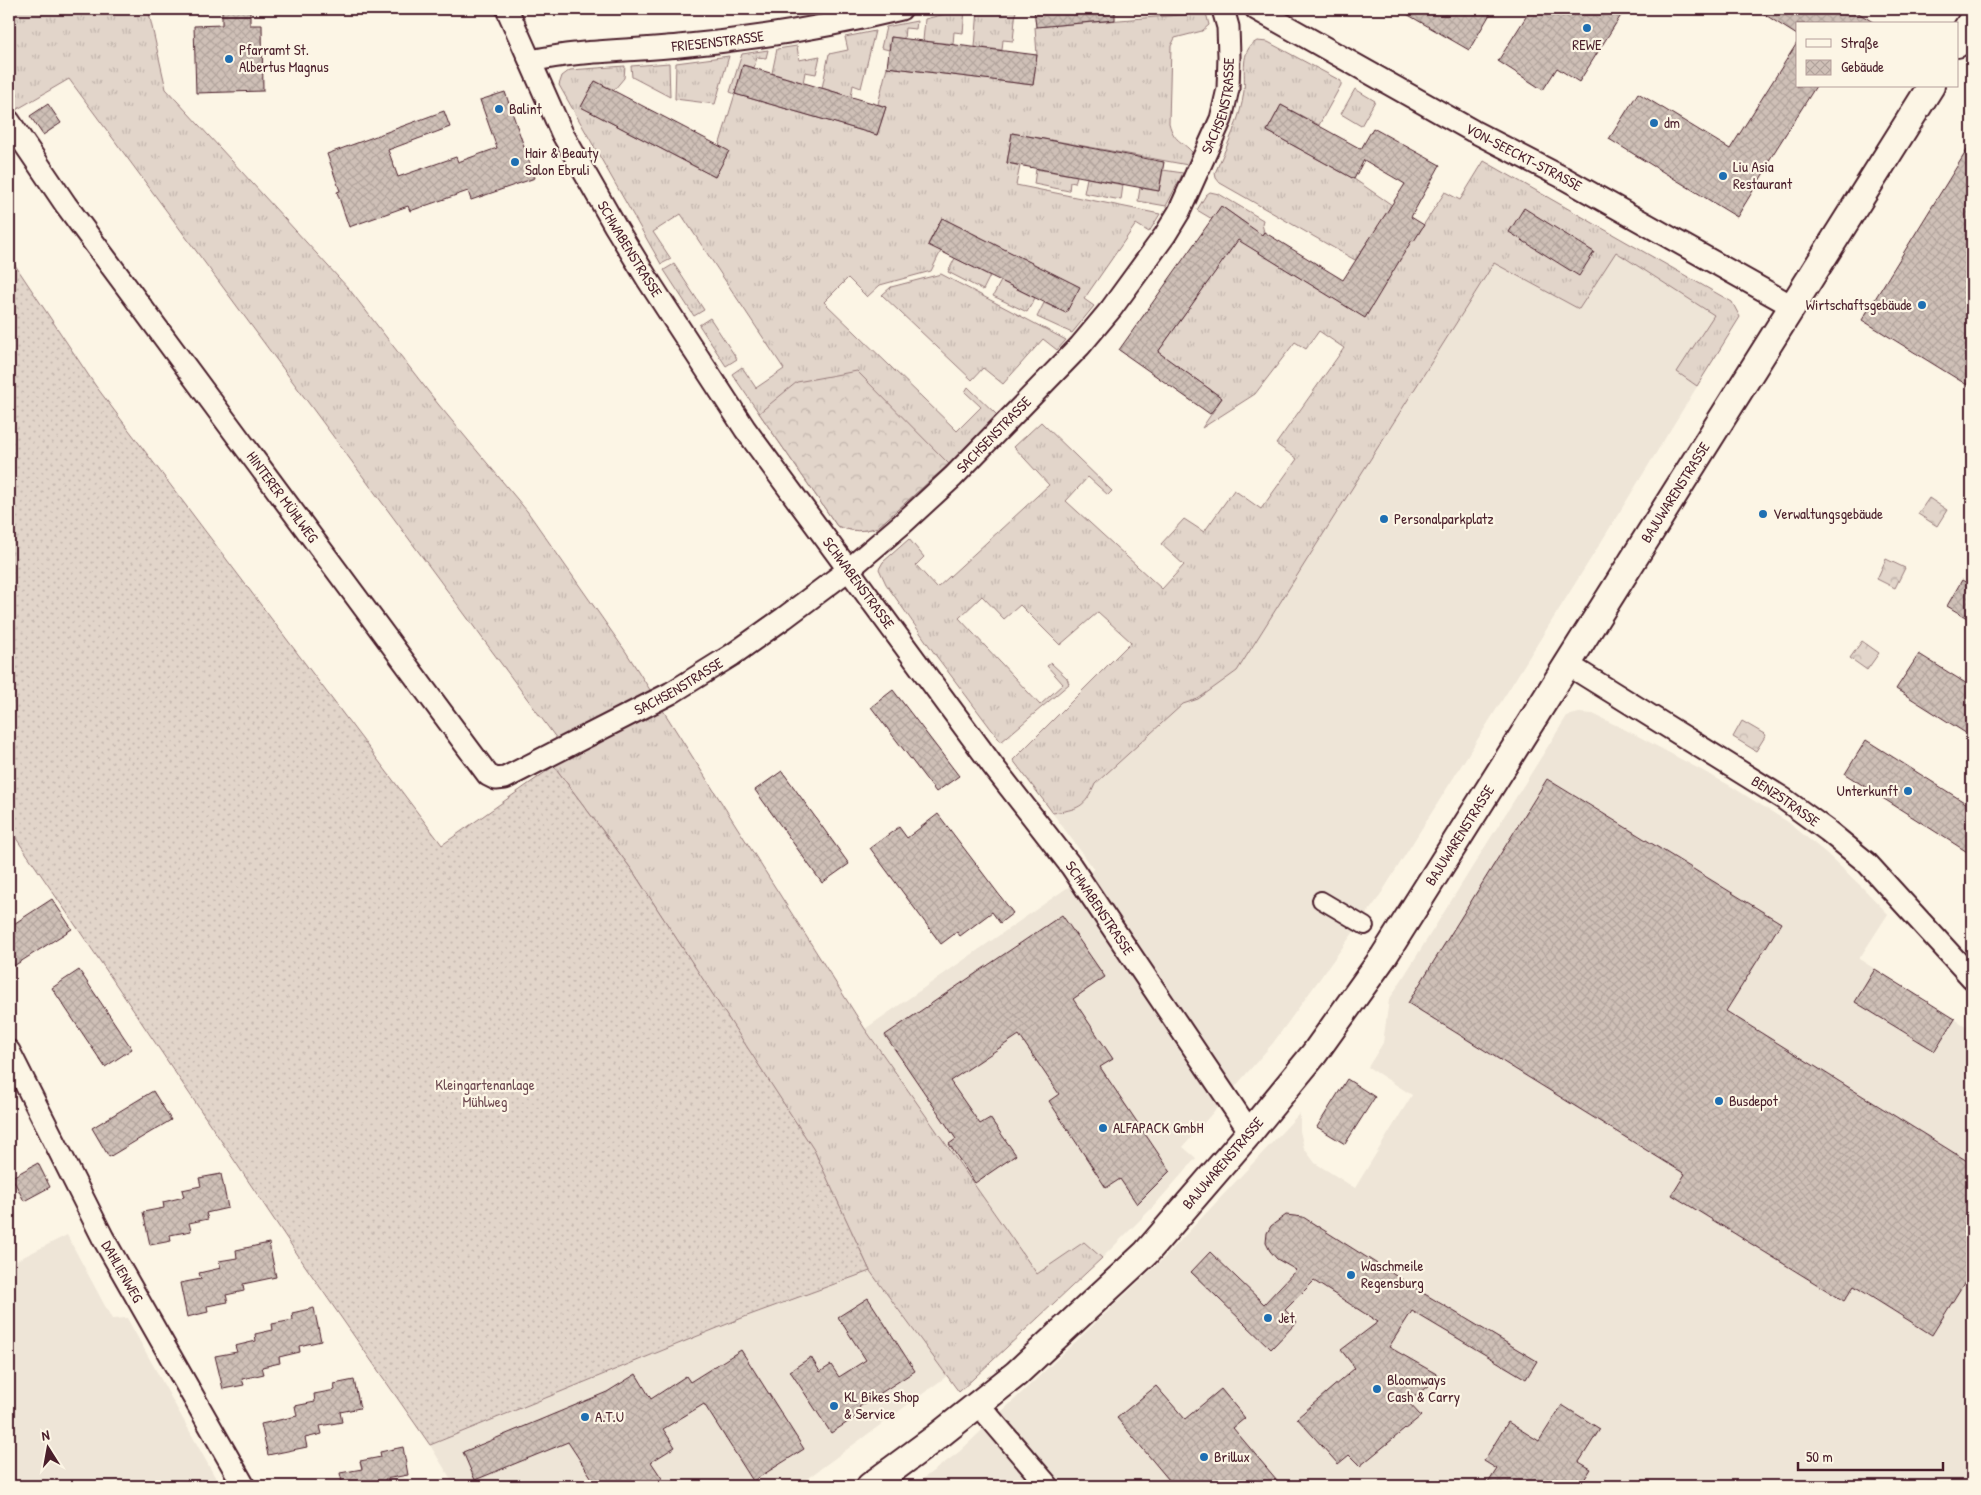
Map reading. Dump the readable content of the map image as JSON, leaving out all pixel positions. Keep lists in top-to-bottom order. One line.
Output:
{"streets":{"street":["FRIESENSTRASSE","SACHSENSTRASSE","VON-SEECKT-STRASSE","SCHWABENSTRASSE","BAJUWARENSTRASSE","HINTERER MÜHLWEG","BENZSTRASSE","DAHLIENWEG"]},"crossings":[["FRIESENSTRASSE","SCHWABENSTRASSE"],["SACHSENSTRASSE","SCHWABENSTRASSE"],["SACHSENSTRASSE","HINTERER MÜHLWEG"],["VON-SEECKT-STRASSE","BAJUWARENSTRASSE"],["SCHWABENSTRASSE","BAJUWARENSTRASSE"],["BAJUWARENSTRASSE","BENZSTRASSE"]],"parks":["Kleingartenanlage Mühlweg"],"places":["REWE","Pfarramt St. Albertus Magnus","Balint","dm","Hair & Beauty Salon Ebruli","Liu Asia Restaurant","Wirtschaftsgebäude","Verwaltungsgebäude","Personalparkplatz","Unterkunft","Busdepot","ALFAPACK GmbH","Waschmeile Regensburg","Jet","Bloomways Cash & Carry","KL Bikes Shop & Service","A.T.U","Brillux"],"legend":["Straße","Gebäude"],"scale_bar":"50 m","north":"top"}
